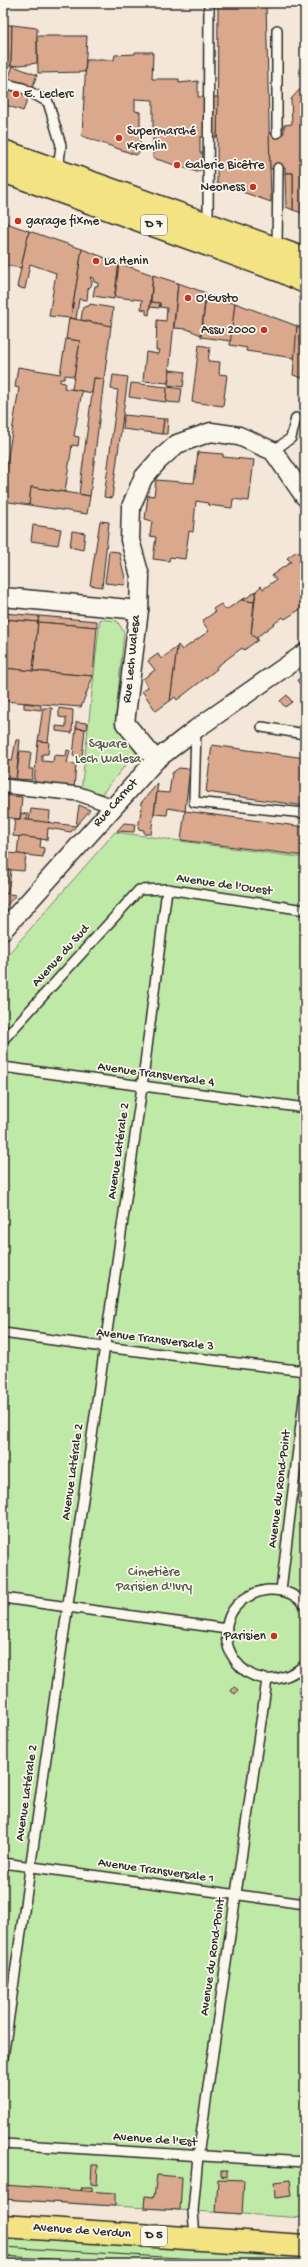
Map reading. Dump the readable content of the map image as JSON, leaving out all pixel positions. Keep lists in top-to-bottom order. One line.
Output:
{"streets":{"main road":["D 7","Avenue de Verdun","D 5"],"street":["Rue Lech Walesa","Rue Carnot"],"lane":["Avenue de l'Ouest","Avenue du Sud","Avenue Transversale 4","Avenue Latérale 2","Avenue Transversale 3","Avenue du Rond-Point","Avenue Transversale 1","Avenue de l'Est"]},"crossings":[["Rue Lech Walesa","Rue Carnot"],["Avenue de l'Ouest","Avenue du Sud"],["Avenue de l'Ouest","Avenue Latérale 2"],["Avenue Transversale 4","Avenue Latérale 2"],["Avenue Latérale 2","Avenue Transversale 3"],["Avenue Latérale 2","Avenue Transversale 1"],["Avenue du Rond-Point","Avenue Transversale 1"],["Avenue du Rond-Point","Avenue de l'Est"],["Avenue du Rond-Point","Avenue de Verdun"]],"parks":["Square Lech Walesa","Cimetière Parisien d'Ivry"],"places":["E. Leclerc","Supermarché Kremlin","Galerie Bicêtre","Neoness","garage fixme","La Henin","O'Gusto","Assu 2000","Parisien"]}
